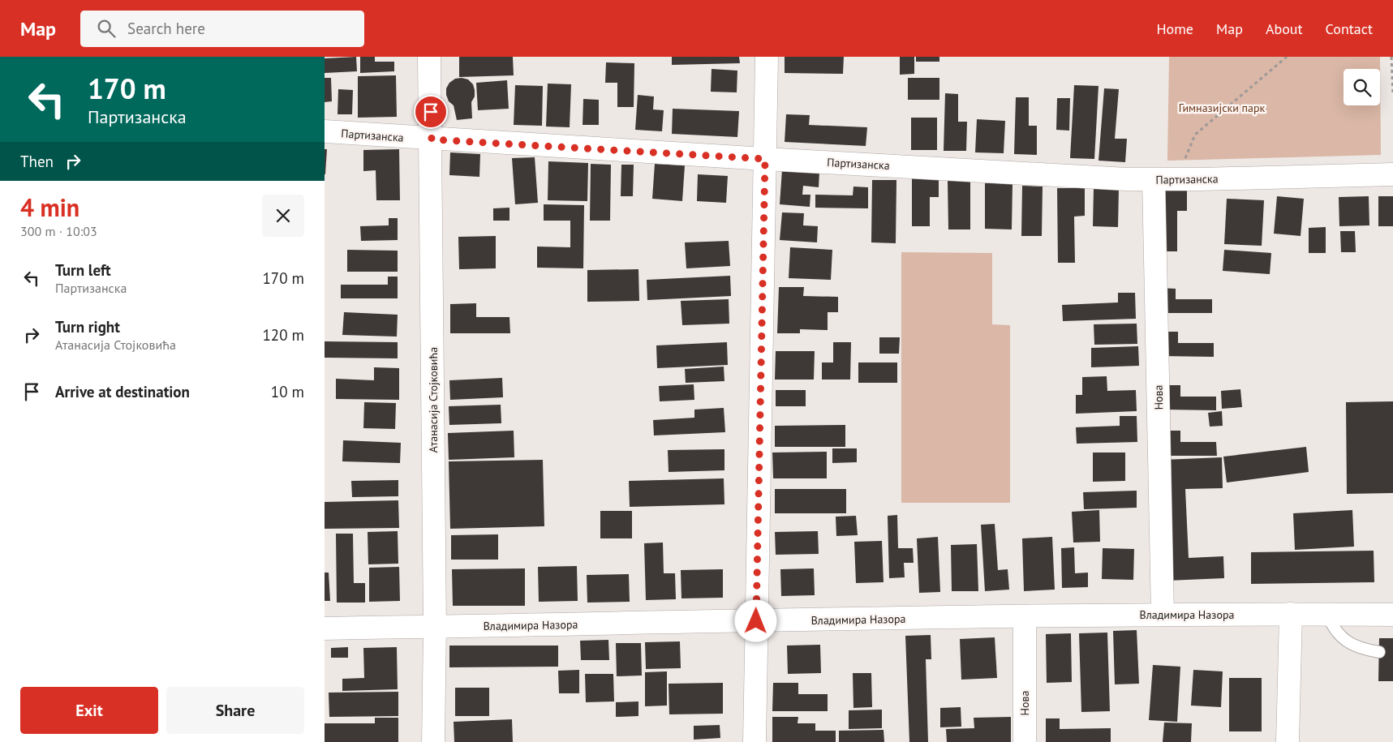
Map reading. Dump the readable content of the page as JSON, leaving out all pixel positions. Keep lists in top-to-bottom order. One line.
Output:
{"streets":{"street":["Партизанска","Нова","Атанасија Стојковића","Владимира Назора"]},"crossings":[["Партизанска","Нова"],["Партизанска","Атанасија Стојковића"],["Нова","Владимира Назора"],["Атанасија Стојковића","Владимира Назора"]],"parks":["Гимназијски парк"],"page":{"header":"Map","search":"Search here","nav":["Home","Map","About","Contact"],"turn":["170 m","Партизанска"],"then":"Then","heading":["4 min","300 m · 10:03"],"list":[{"name":"Turn left","note":"Партизанска","value":"170 m"},{"name":"Turn right","note":"Атанасија Стојковића","value":"120 m"},{"name":"Arrive at destination","value":"10 m"}],"buttons":["Exit","Share"]}}
